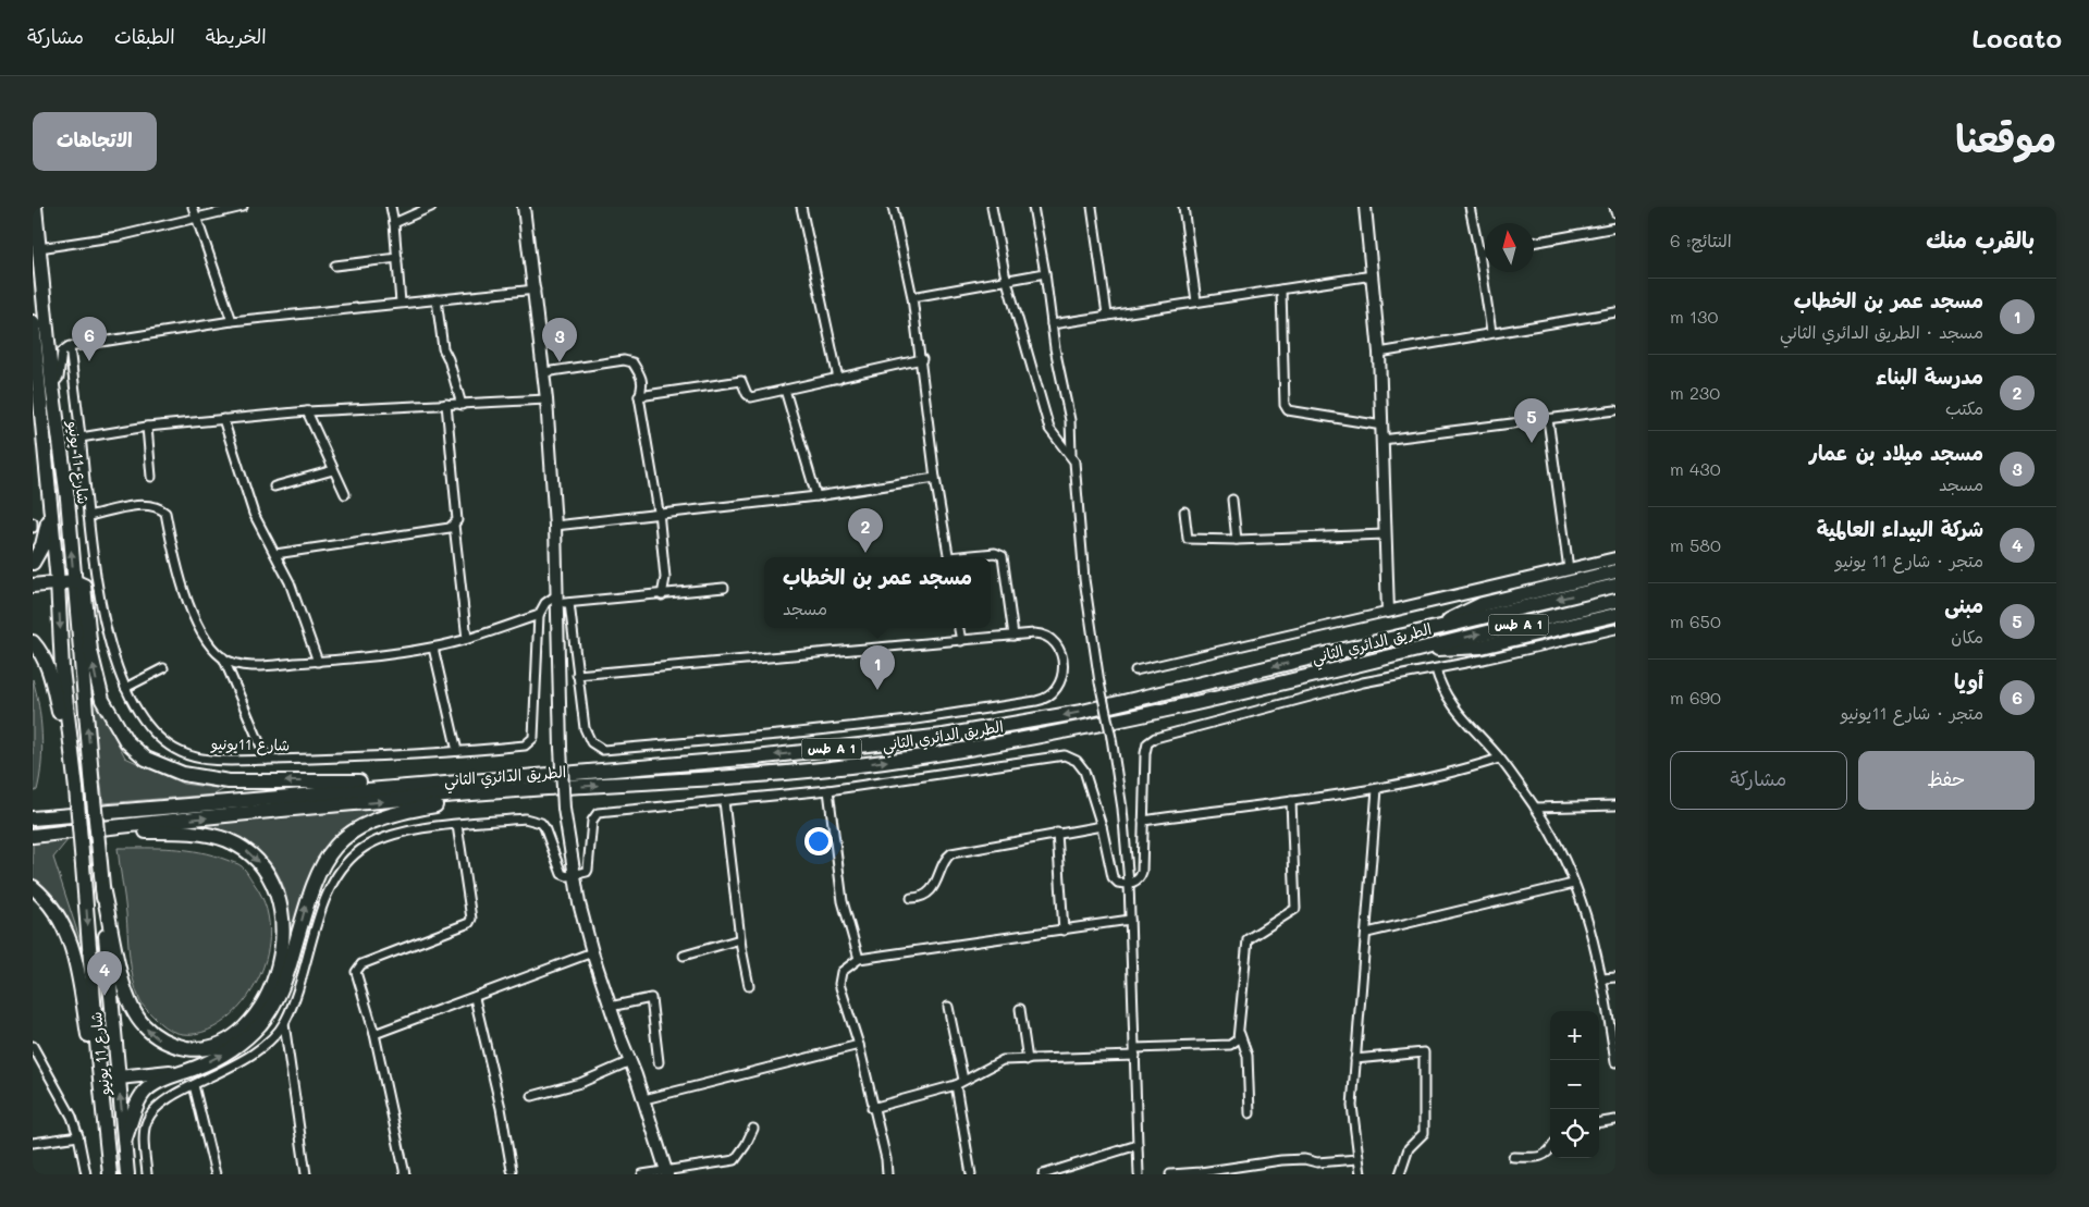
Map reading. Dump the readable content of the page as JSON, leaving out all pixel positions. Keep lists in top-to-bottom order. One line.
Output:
{"streets":{"highway":["شارع 11 يونيو","طس A 1","الطريق الدائري الثاني"],"street":["شارع 11يونيو"]},"north":"top","page":{"header":"Locato","nav":["الخريطة","الطبقات","مشاركة"],"title":"موقعنا","buttons":["الاتجاهات",["حفظ","مشاركة"]],"heading":["بالقرب منك","النتائج: 6"],"list":[{"mark":"1","name":"مسجد عمر بن الخطاب","note":"مسجد · الطريق الدائري الثاني","value":"130 m"},{"mark":"2","name":"مدرسة البناء","note":"مكتب","value":"230 m"},{"mark":"3","name":"مسجد ميلاد بن عمار","note":"مسجد","value":"430 m"},{"mark":"4","name":"شركة البيداء العالمية","note":"متجر · شارع 11 يونيو","value":"580 m"},{"mark":"5","name":"مبنى","note":"مكان","value":"650 m"},{"mark":"6","name":"أويا","note":"متجر · شارع 11يونيو","value":"690 m"}],"pins":["6","3","5","2","1","4"],"popup":["مسجد عمر بن الخطاب","مسجد"],"map_buttons":["+","−"]}}
